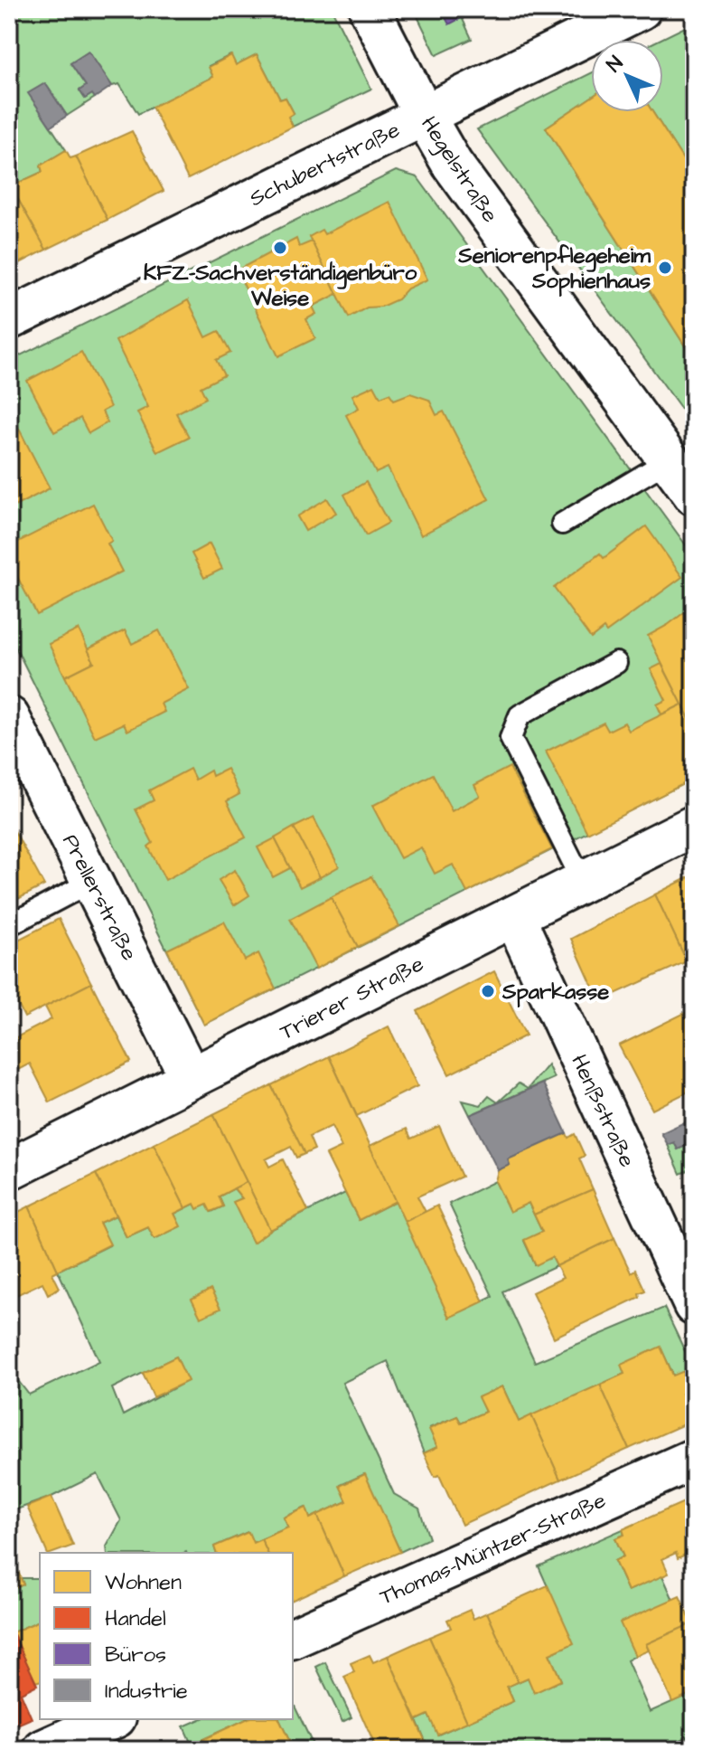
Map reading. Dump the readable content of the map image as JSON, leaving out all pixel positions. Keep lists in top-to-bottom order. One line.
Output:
{"streets":{"street":["Schubertstraße","Hegelstraße","Prellerstraße","Trierer Straße","Henßstraße","Thomas-Müntzer-Straße"]},"crossings":[["Schubertstraße","Hegelstraße"],["Prellerstraße","Trierer Straße"],["Trierer Straße","Henßstraße"]],"places":["KFZ-Sachverständigenbüro Weise","Seniorenpflegeheim Sophienhaus","Sparkasse"],"legend":["Wohnen","Handel","Büros","Industrie"],"north":"top left"}
